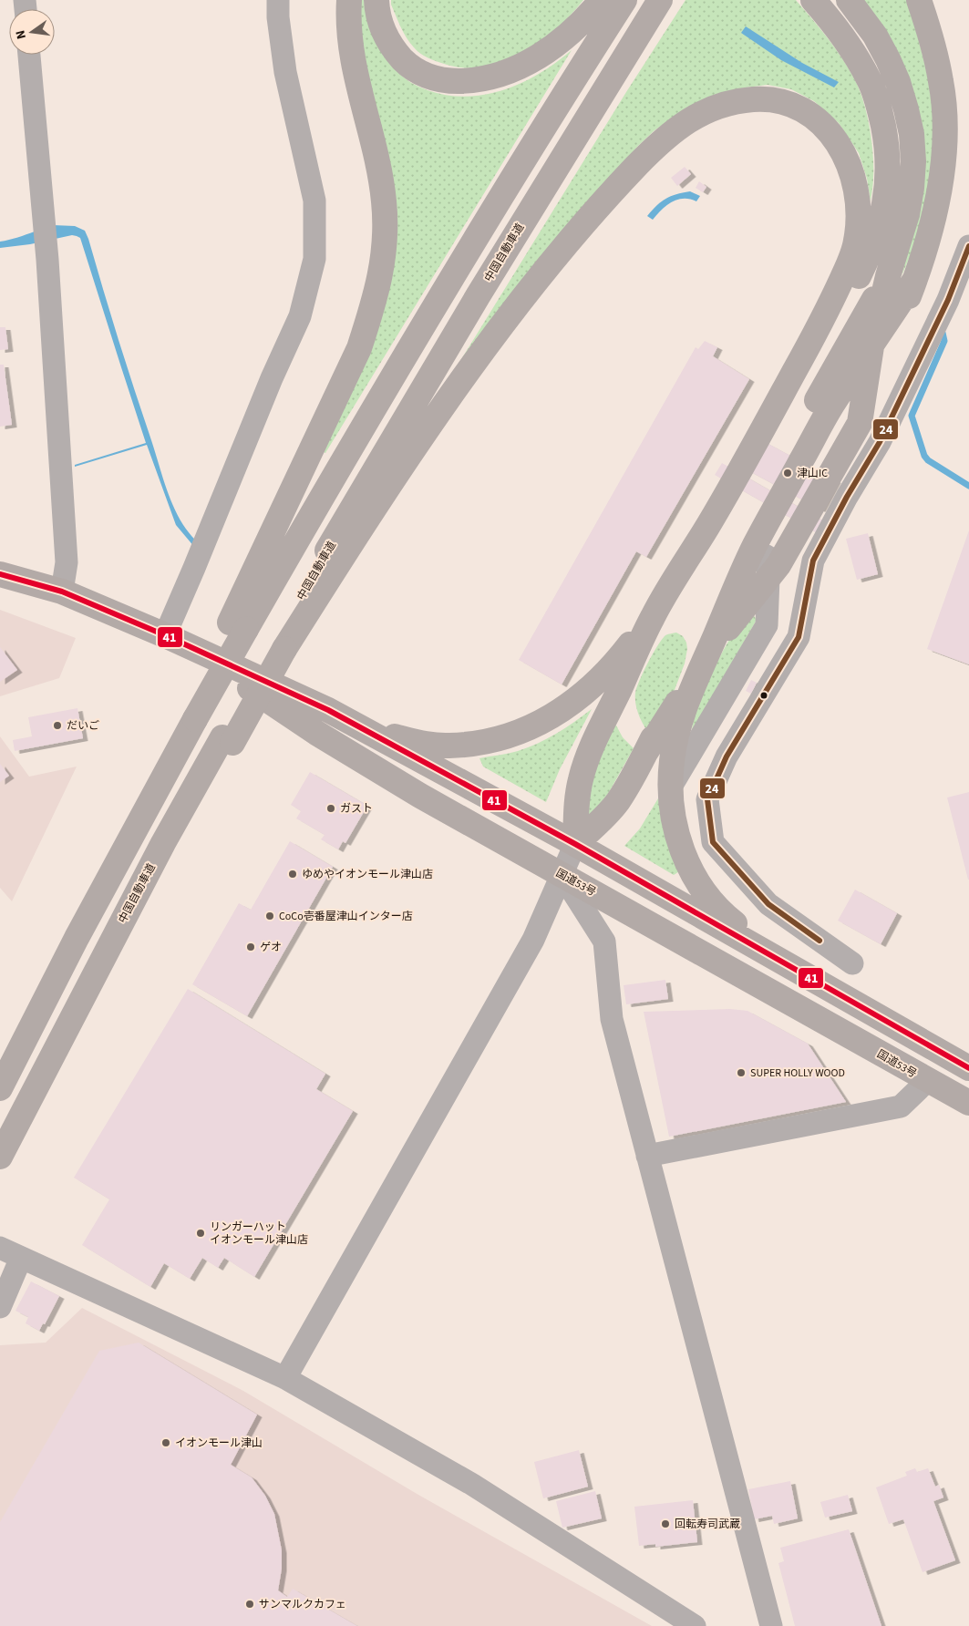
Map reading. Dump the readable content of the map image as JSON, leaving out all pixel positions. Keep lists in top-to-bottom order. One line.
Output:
{"streets":{"highway":["中国自動車道","国道53号"]},"places":["津山IC","だいご","ガスト","ゆめやイオンモール津山店","CoCo壱番屋津山インター店","ゲオ","SUPER HOLLY WOOD","リンガーハット イオンモール津山店","イオンモール津山","回転寿司武蔵","サンマルクカフェ"],"lines":["transit line 24","transit line 41"],"north":"left"}
